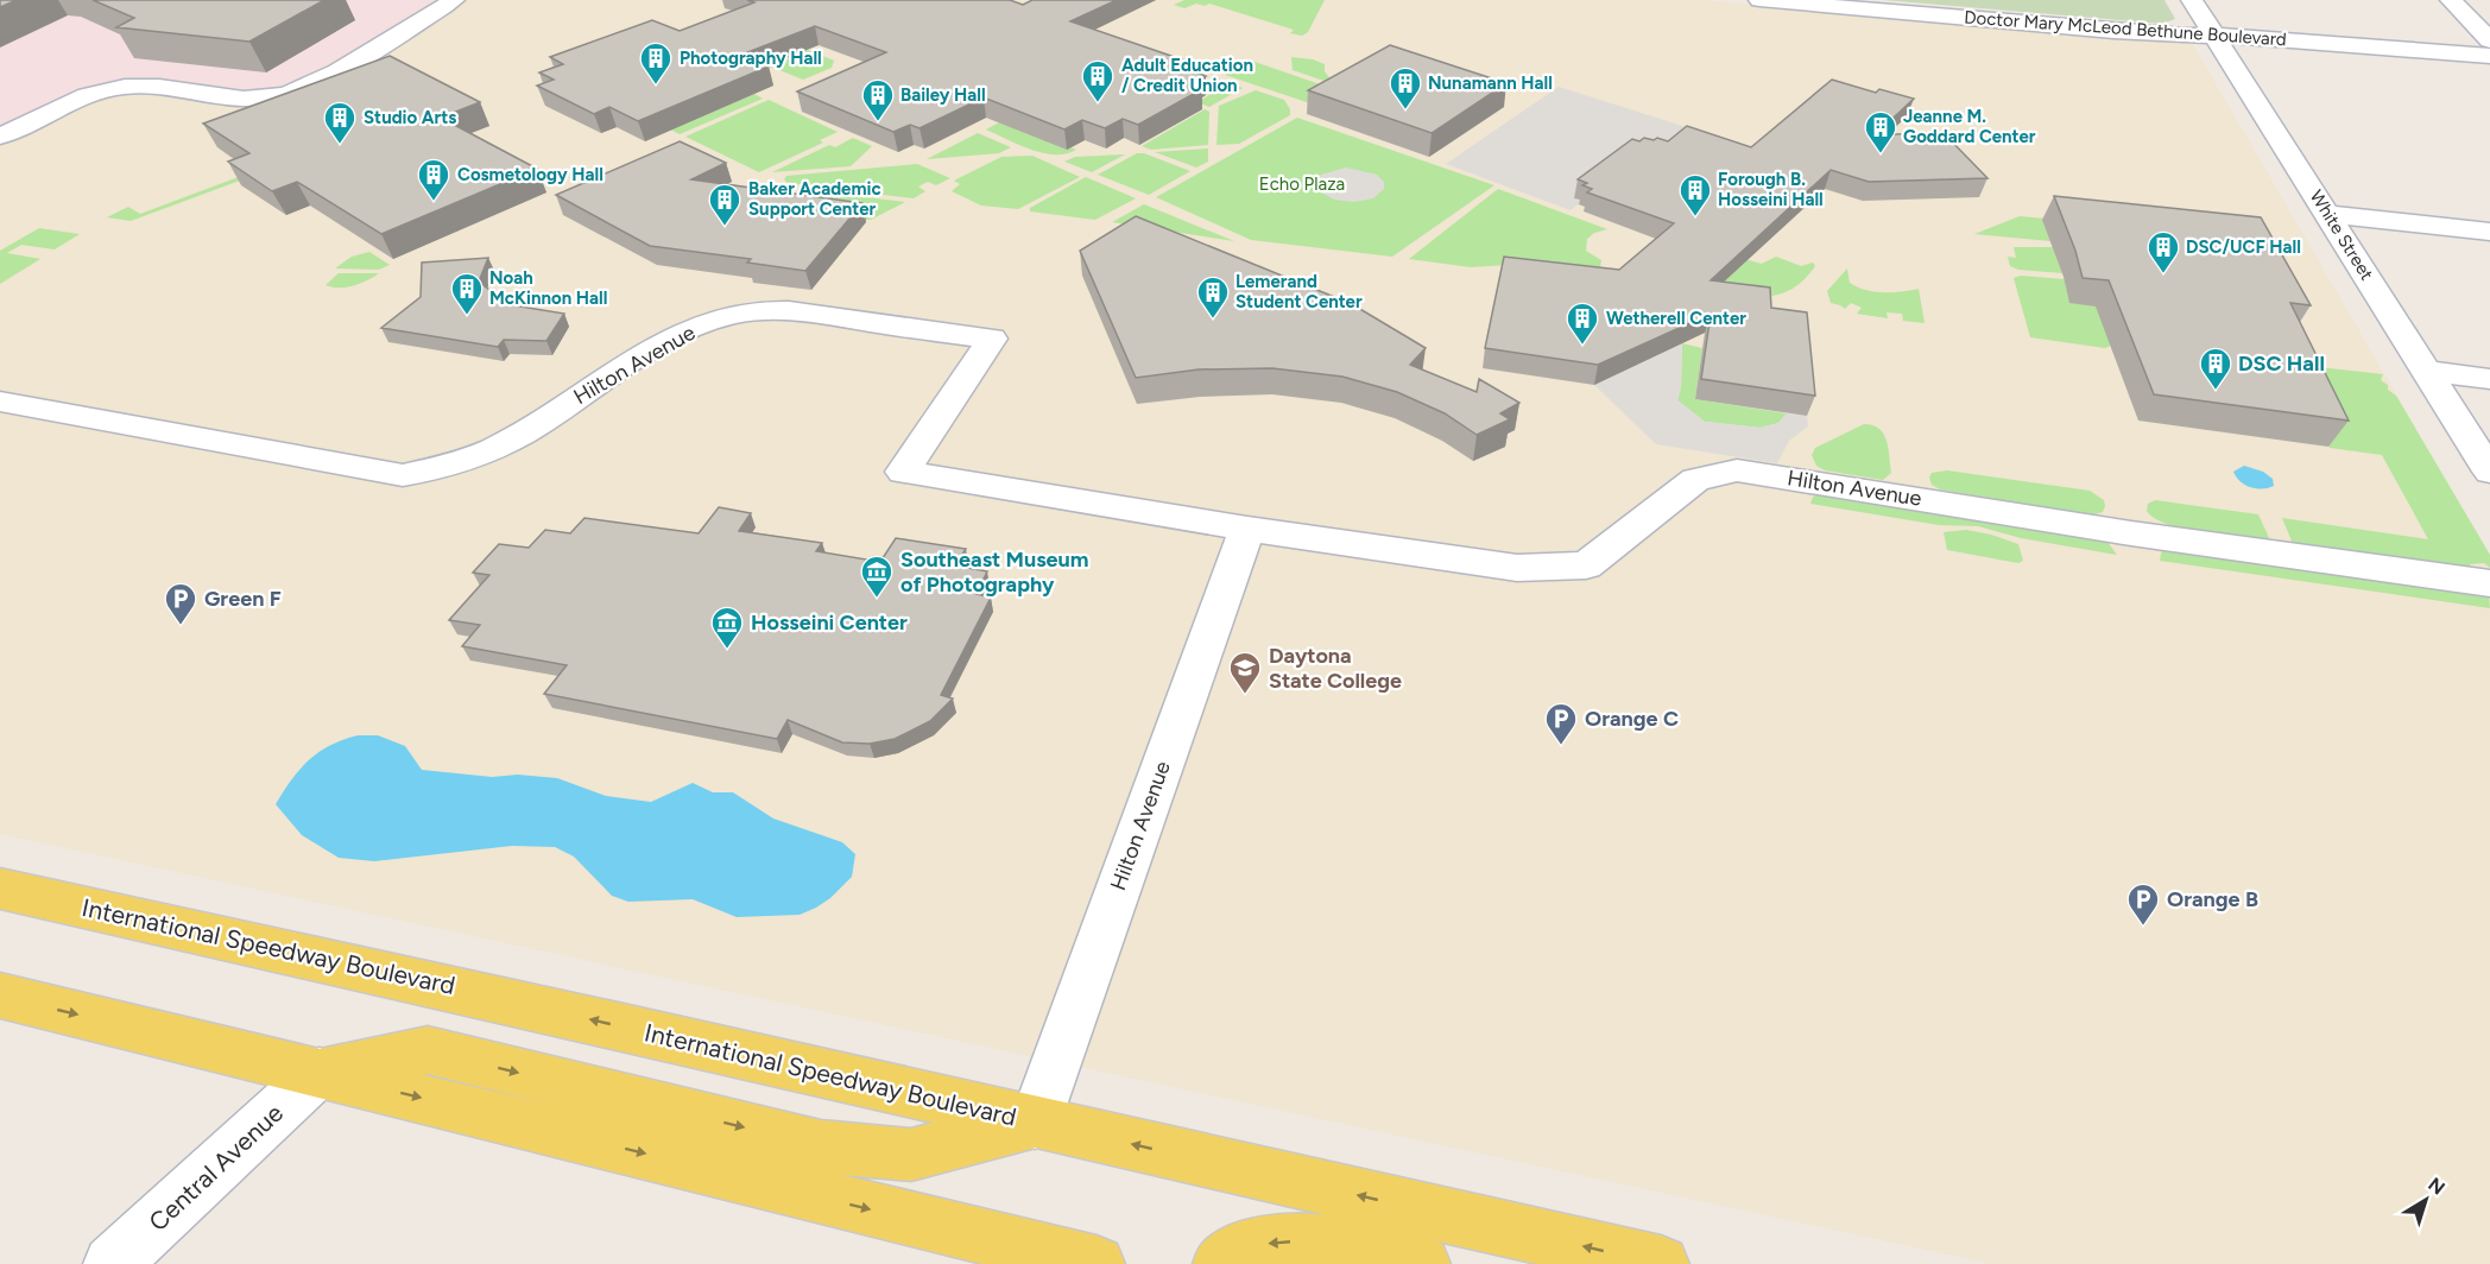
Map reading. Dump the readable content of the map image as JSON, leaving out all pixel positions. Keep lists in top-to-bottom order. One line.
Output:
{"streets":{"main road":["International Speedway Boulevard"],"street":["Doctor Mary McLeod Bethune Boulevard","White Street","Hilton Avenue","Central Avenue"]},"crossings":[["Doctor Mary McLeod Bethune Boulevard","White Street"],["Hilton Avenue","International Speedway Boulevard"]],"parks":["Echo Plaza"],"places":{"building":["Photography Hall","Adult Education / Credit Union","Nunamann Hall","Bailey Hall","Studio Arts","Jeanne M. Goddard Center","Cosmetology Hall","Forough B. Hosseini Hall","Baker Academic Support Center","DSC/UCF Hall","Noah McKinnon Hall","Lemerand Student Center","Wetherell Center","DSC Hall"],"museum":["Southeast Museum of Photography","Hosseini Center"],"parking":["Green F","Orange C","Orange B"],"school or university":["Daytona State College"]},"north":"top right"}
